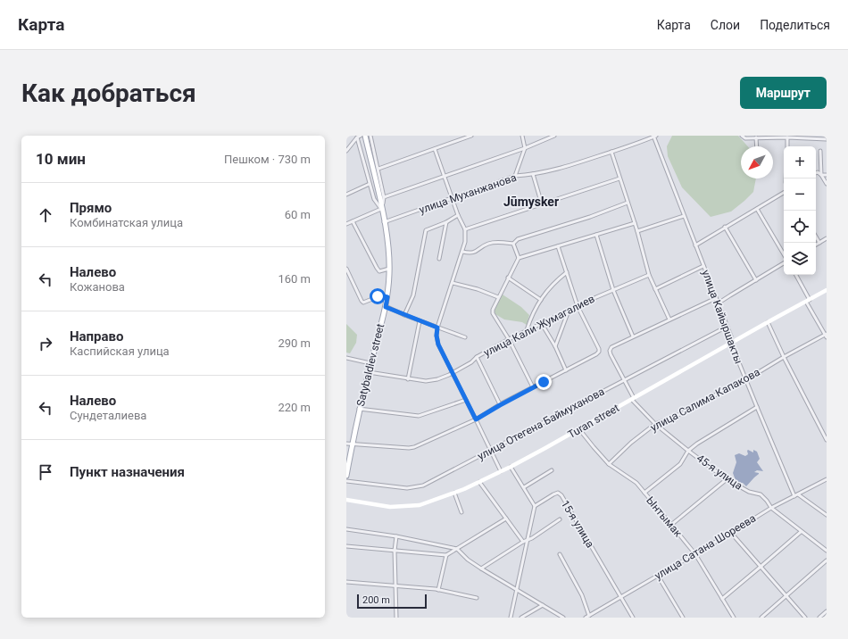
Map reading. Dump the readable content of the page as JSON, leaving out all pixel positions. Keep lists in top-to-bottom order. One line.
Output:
{"streets":{"main road":["Satybaldiev street"],"street":["улица Муханжанова","улица Кайыршакты","улица Кали Жумагалиев","улица Салима Капакова","Turan street","улица Отегена Баймуханова","45-я улица","Ынтымак","15-я улица","улица Сатана Шореева"]},"crossings":[["улица Муханжанова","улица Кайыршакты"],["улица Муханжанова","Satybaldiev street"],["улица Кайыршакты","улица Салима Капакова"],["улица Кайыршакты","Turan street"],["улица Кайыршакты","улица Отегена Баймуханова"],["улица Кайыршакты","улица Сатана Шореева"],["улица Кали Жумагалиев","Satybaldiev street"],["улица Салима Капакова","45-я улица"],["улица Салима Капакова","Ынтымак"],["Turan street","45-я улица"],["Turan street","Ынтымак"],["улица Отегена Баймуханова","45-я улица"],["45-я улица","улица Сатана Шореева"],["Ынтымак","улица Сатана Шореева"],["15-я улица","улица Сатана Шореева"]],"districts":["Jūmysker"],"scale_bar":"200 m","north":"bottom left","page":{"header":"Карта","nav":["Карта","Слои","Поделиться"],"buttons":"Маршрут","title":"Как добраться","heading":["10 мин","Пешком · 730 m"],"map_buttons":["+","−"],"list":[["Прямо","Комбинатская улица","60 m"],["Налево","Кожанова","160 m"],["Направо","Каспийская улица","290 m"],["Налево","Сундеталиева","220 m"],"Пункт назначения"],"scale":"200 m"}}
